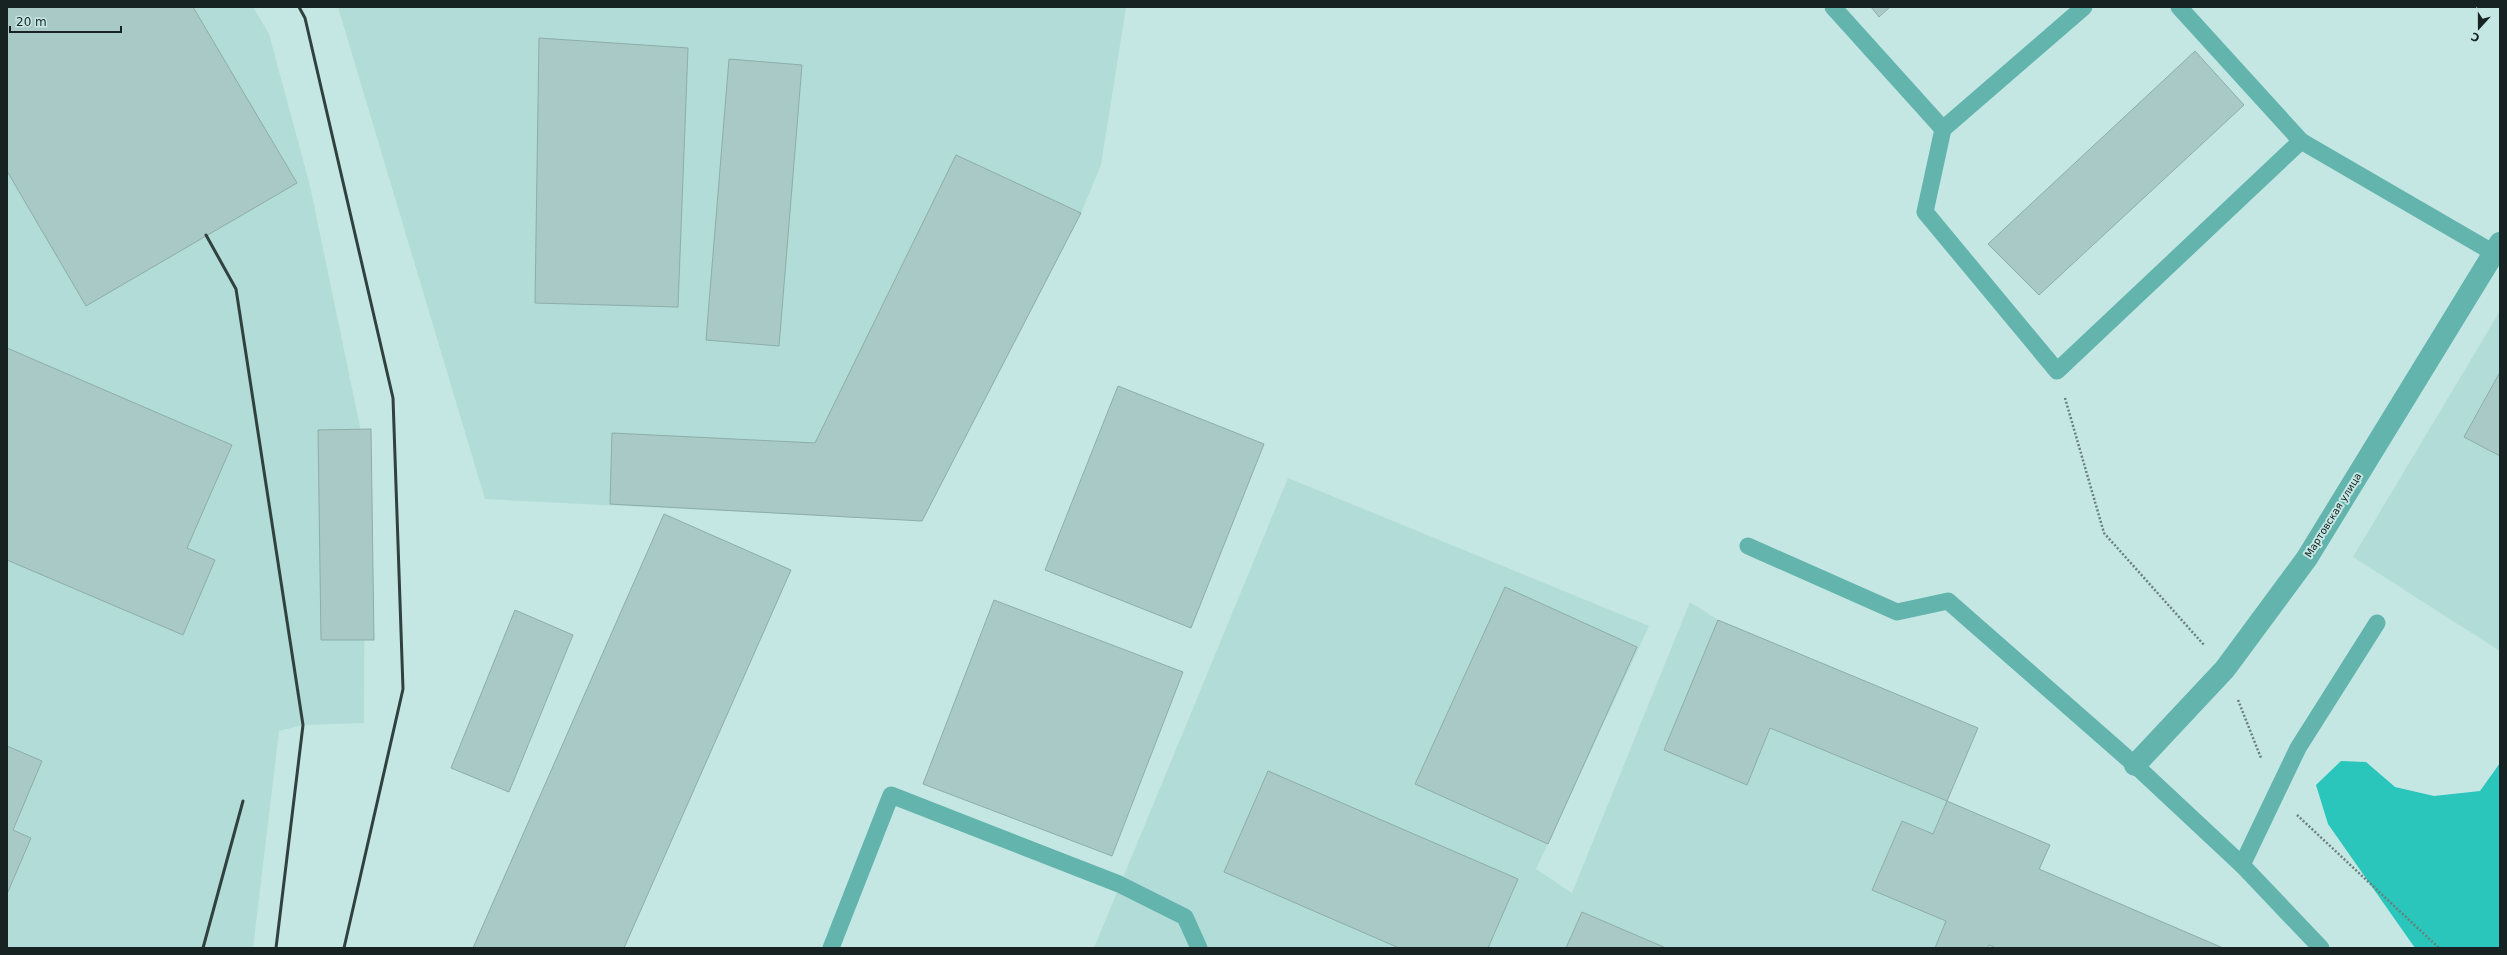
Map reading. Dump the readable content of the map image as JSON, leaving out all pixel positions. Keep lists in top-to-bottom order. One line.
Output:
{"streets":{"street":["Мартовская улица"]},"scale_bar":"20 m","north":"bottom"}
